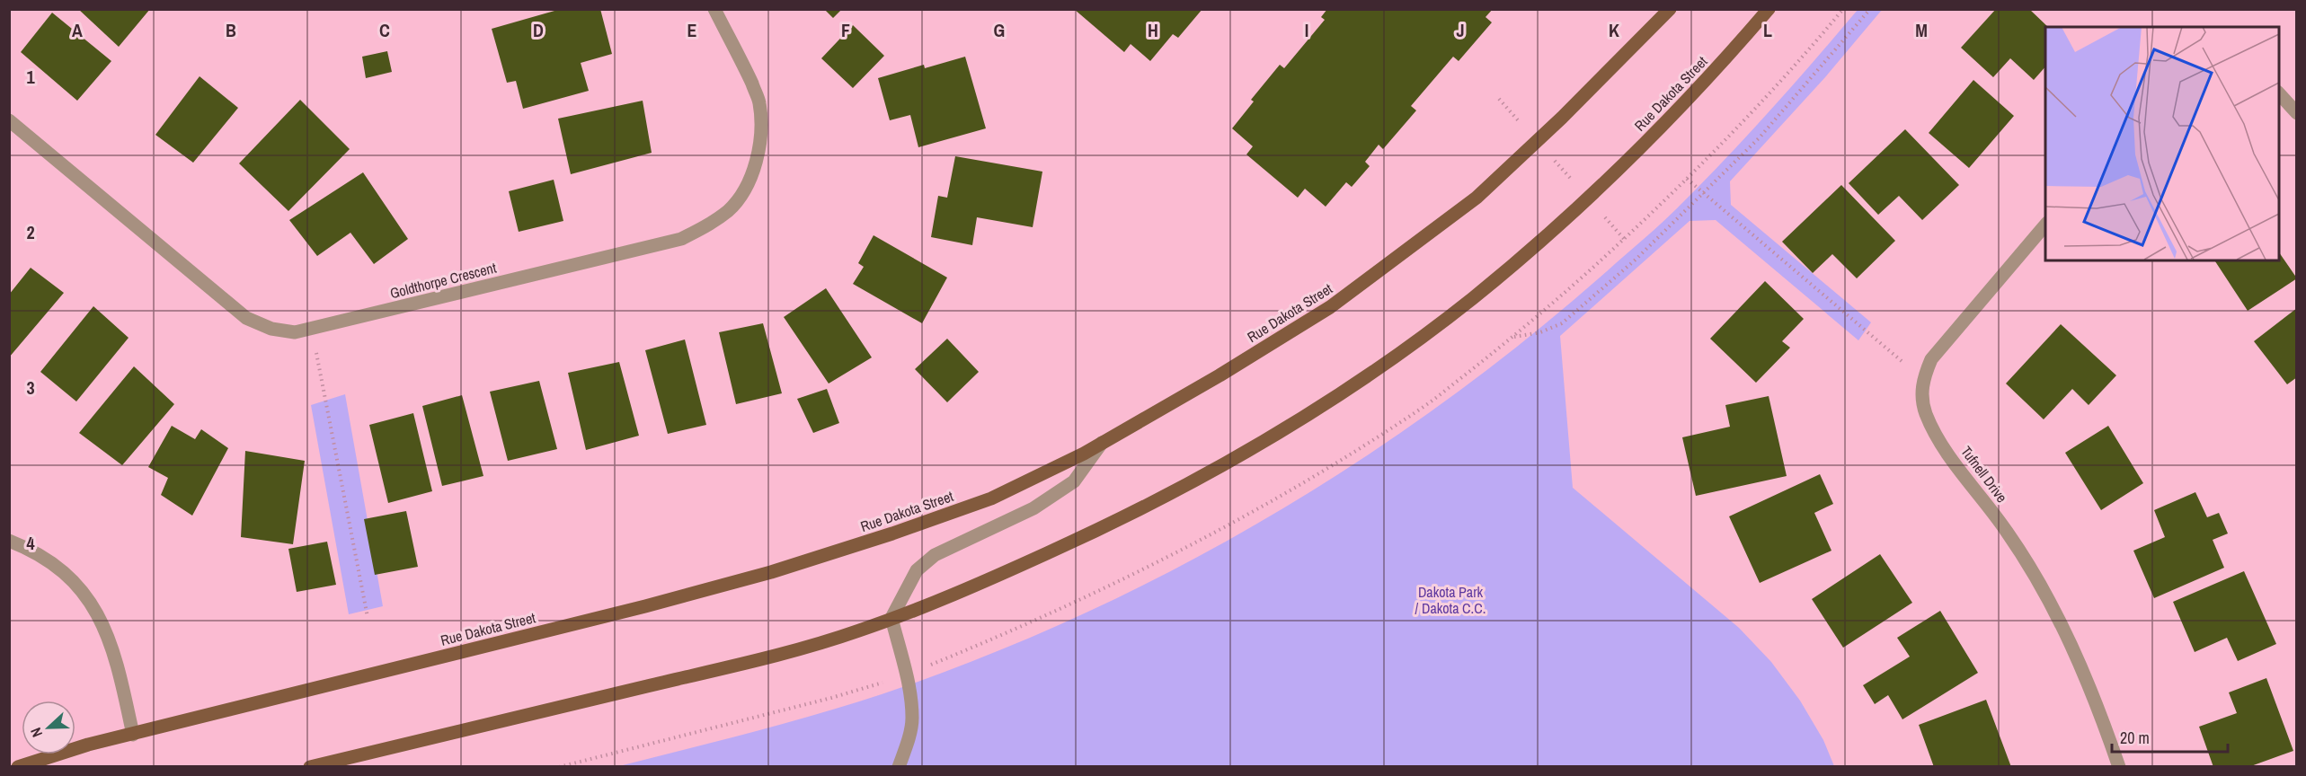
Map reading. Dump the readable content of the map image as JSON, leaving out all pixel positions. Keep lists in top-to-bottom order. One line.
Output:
{"streets":{"main road":["Rue Dakota Street"],"street":["Goldthorpe Crescent","Tufnell Drive"]},"parks":["Dakota Park / Dakota C.C."],"scale_bar":"20 m","north":"left","grid":{"columns":["A","B","C","D","E","F","G","H","I","J","K","L","M"],"rows":["1","2","3","4"]}}
